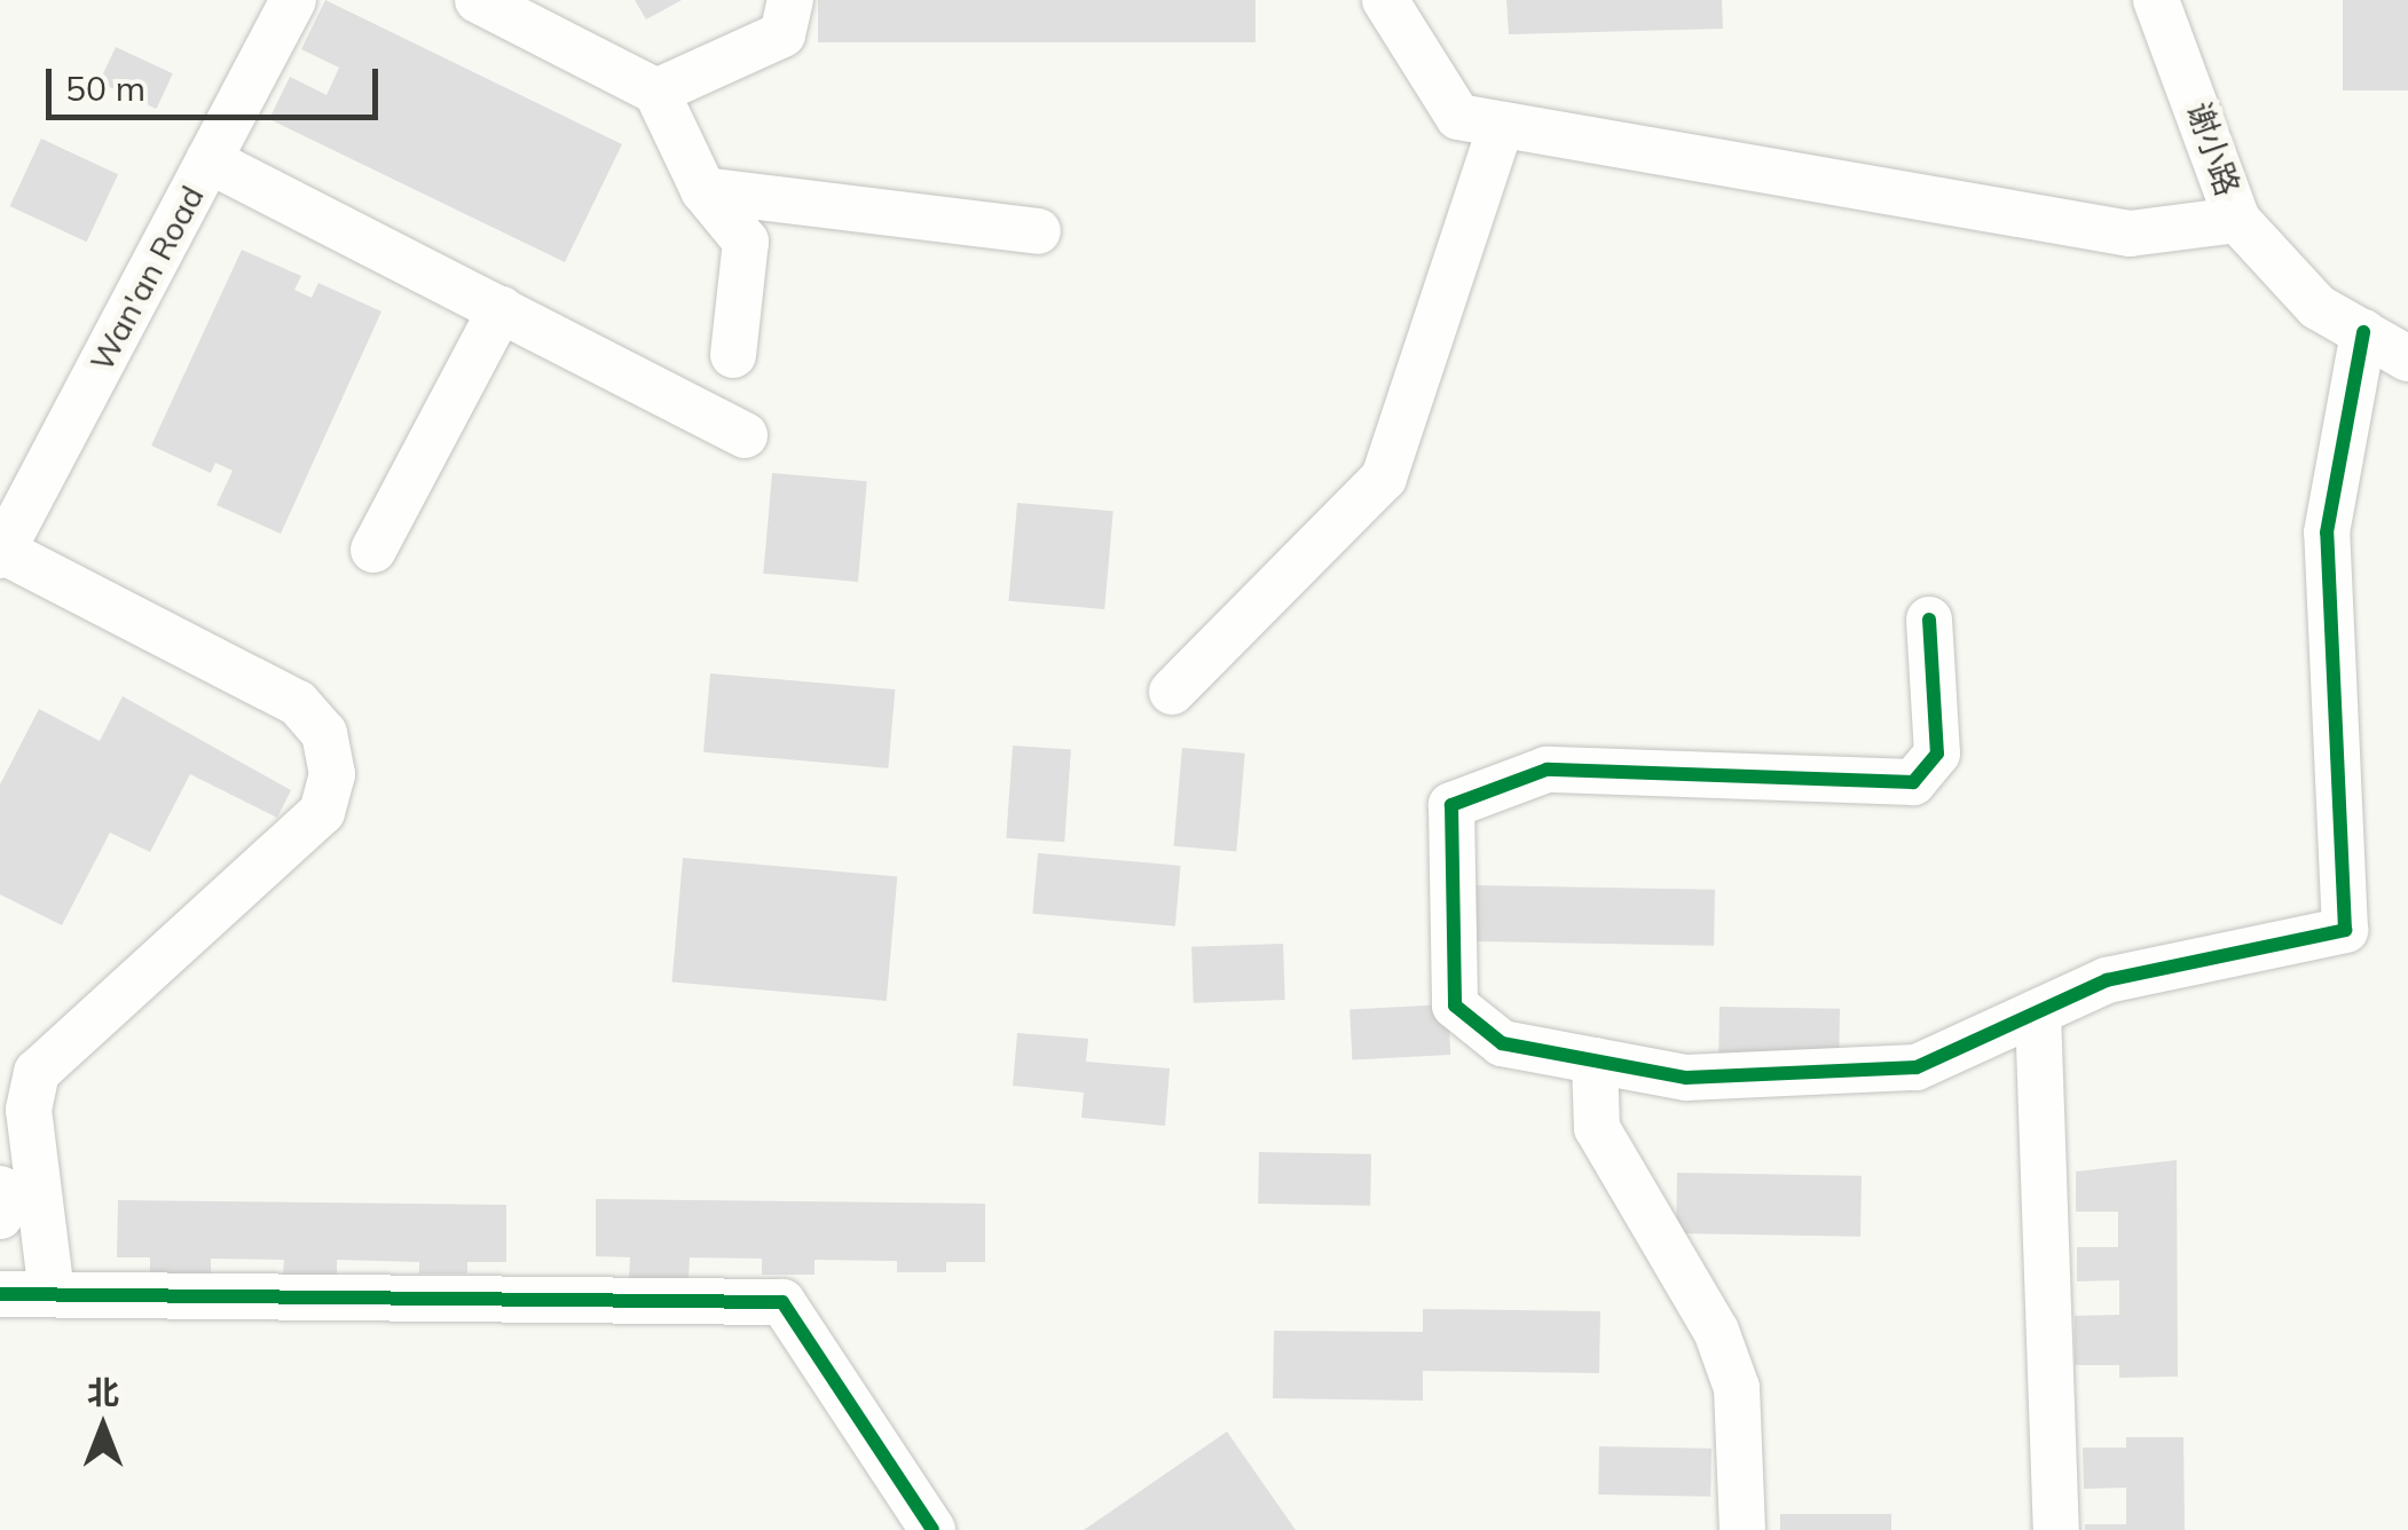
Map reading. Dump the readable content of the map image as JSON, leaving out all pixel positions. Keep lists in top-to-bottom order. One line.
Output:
{"streets":{"street":["谢小路","Wan'an Road"]},"scale_bar":"50 m","north":"top"}
